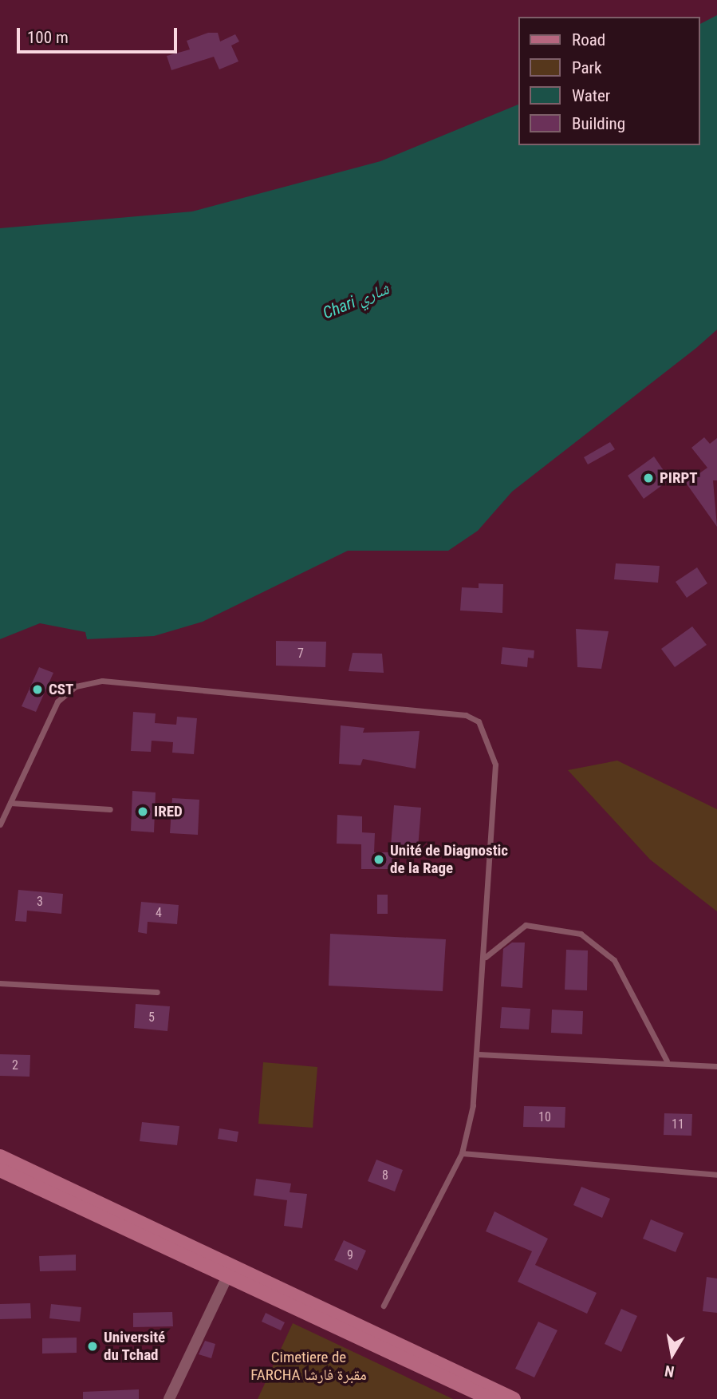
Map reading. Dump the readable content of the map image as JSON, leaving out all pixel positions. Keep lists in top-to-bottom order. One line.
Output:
{"water":["Chari شاري"],"parks":["Cimetiere de FARCHA مقبرة فارشا"],"places":["PIRPT","CST","IRED","Unité de Diagnostic de la Rage","Université du Tchad"],"house_numbers":["7","3","4","5","2","10","11","8","9"],"legend":["Road","Park","Water","Building"],"scale_bar":"100 m","north":"bottom"}
